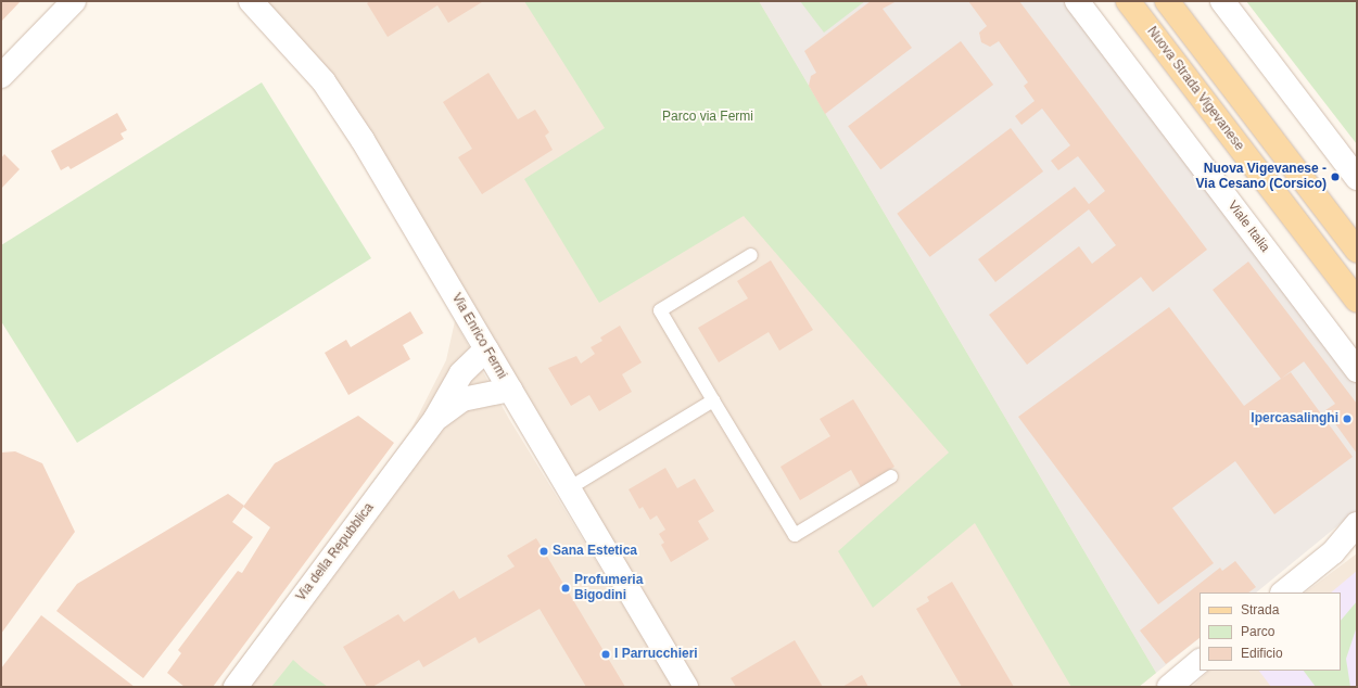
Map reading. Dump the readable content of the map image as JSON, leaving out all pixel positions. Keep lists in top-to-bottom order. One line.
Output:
{"streets":{"main road":["Nuova Strada Vigevanese"],"street":["Viale Italia","Via Enrico Fermi","Via della Repubblica"]},"crossings":[["Via Enrico Fermi","Via della Repubblica"]],"parks":["Parco via Fermi"],"places":["Nuova Vigevanese - Via Cesano (Corsico)","Ipercasalinghi","Sana Estetica","Profumeria Bigodini","I Parrucchieri"],"legend":["Strada","Parco","Edificio"]}
